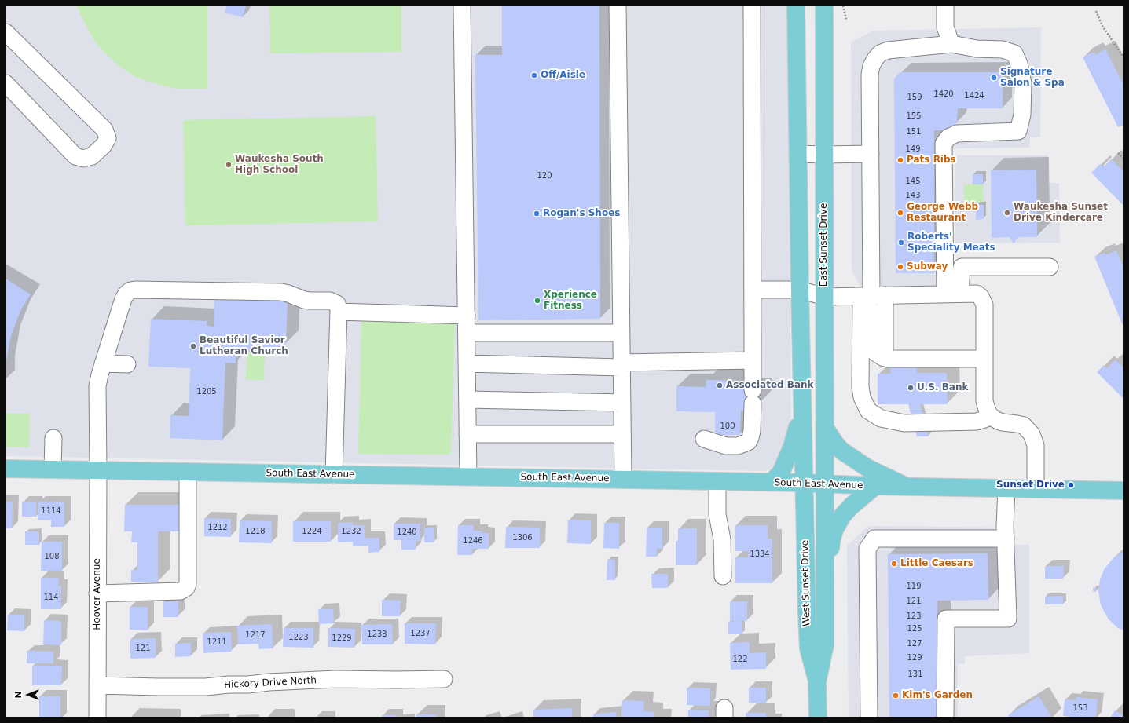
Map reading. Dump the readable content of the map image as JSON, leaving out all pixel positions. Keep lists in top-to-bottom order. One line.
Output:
{"streets":{"main road":["East Sunset Drive","South East Avenue","West Sunset Drive"],"street":["Hoover Avenue","Hickory Drive North"]},"crossings":[["East Sunset Drive","South East Avenue"],["East Sunset Drive","West Sunset Drive"],["South East Avenue","West Sunset Drive"],["South East Avenue","Hoover Avenue"],["Hoover Avenue","Hickory Drive North"]],"places":["Off/Aisle","Signature Salon & Spa","Pats Ribs","Waukesha South High School","George Webb Restaurant","Waukesha Sunset Drive Kindercare","Rogan's Shoes","Roberts' Speciality Meats","Subway","Xperience Fitness","Beautiful Savior Lutheran Church","Associated Bank","U.S. Bank","Sunset Drive","Little Caesars","Kim's Garden"],"house_numbers":["1420","1424","159","155","151","149","120","145","143","1205","100","1114","1212","1218","1224","1232","1240","1306","1246","1334","108","119","114","121","123","125","1237","1233","1217","1223","1229","1211","127","121","129","122","131","153"],"north":"left"}
